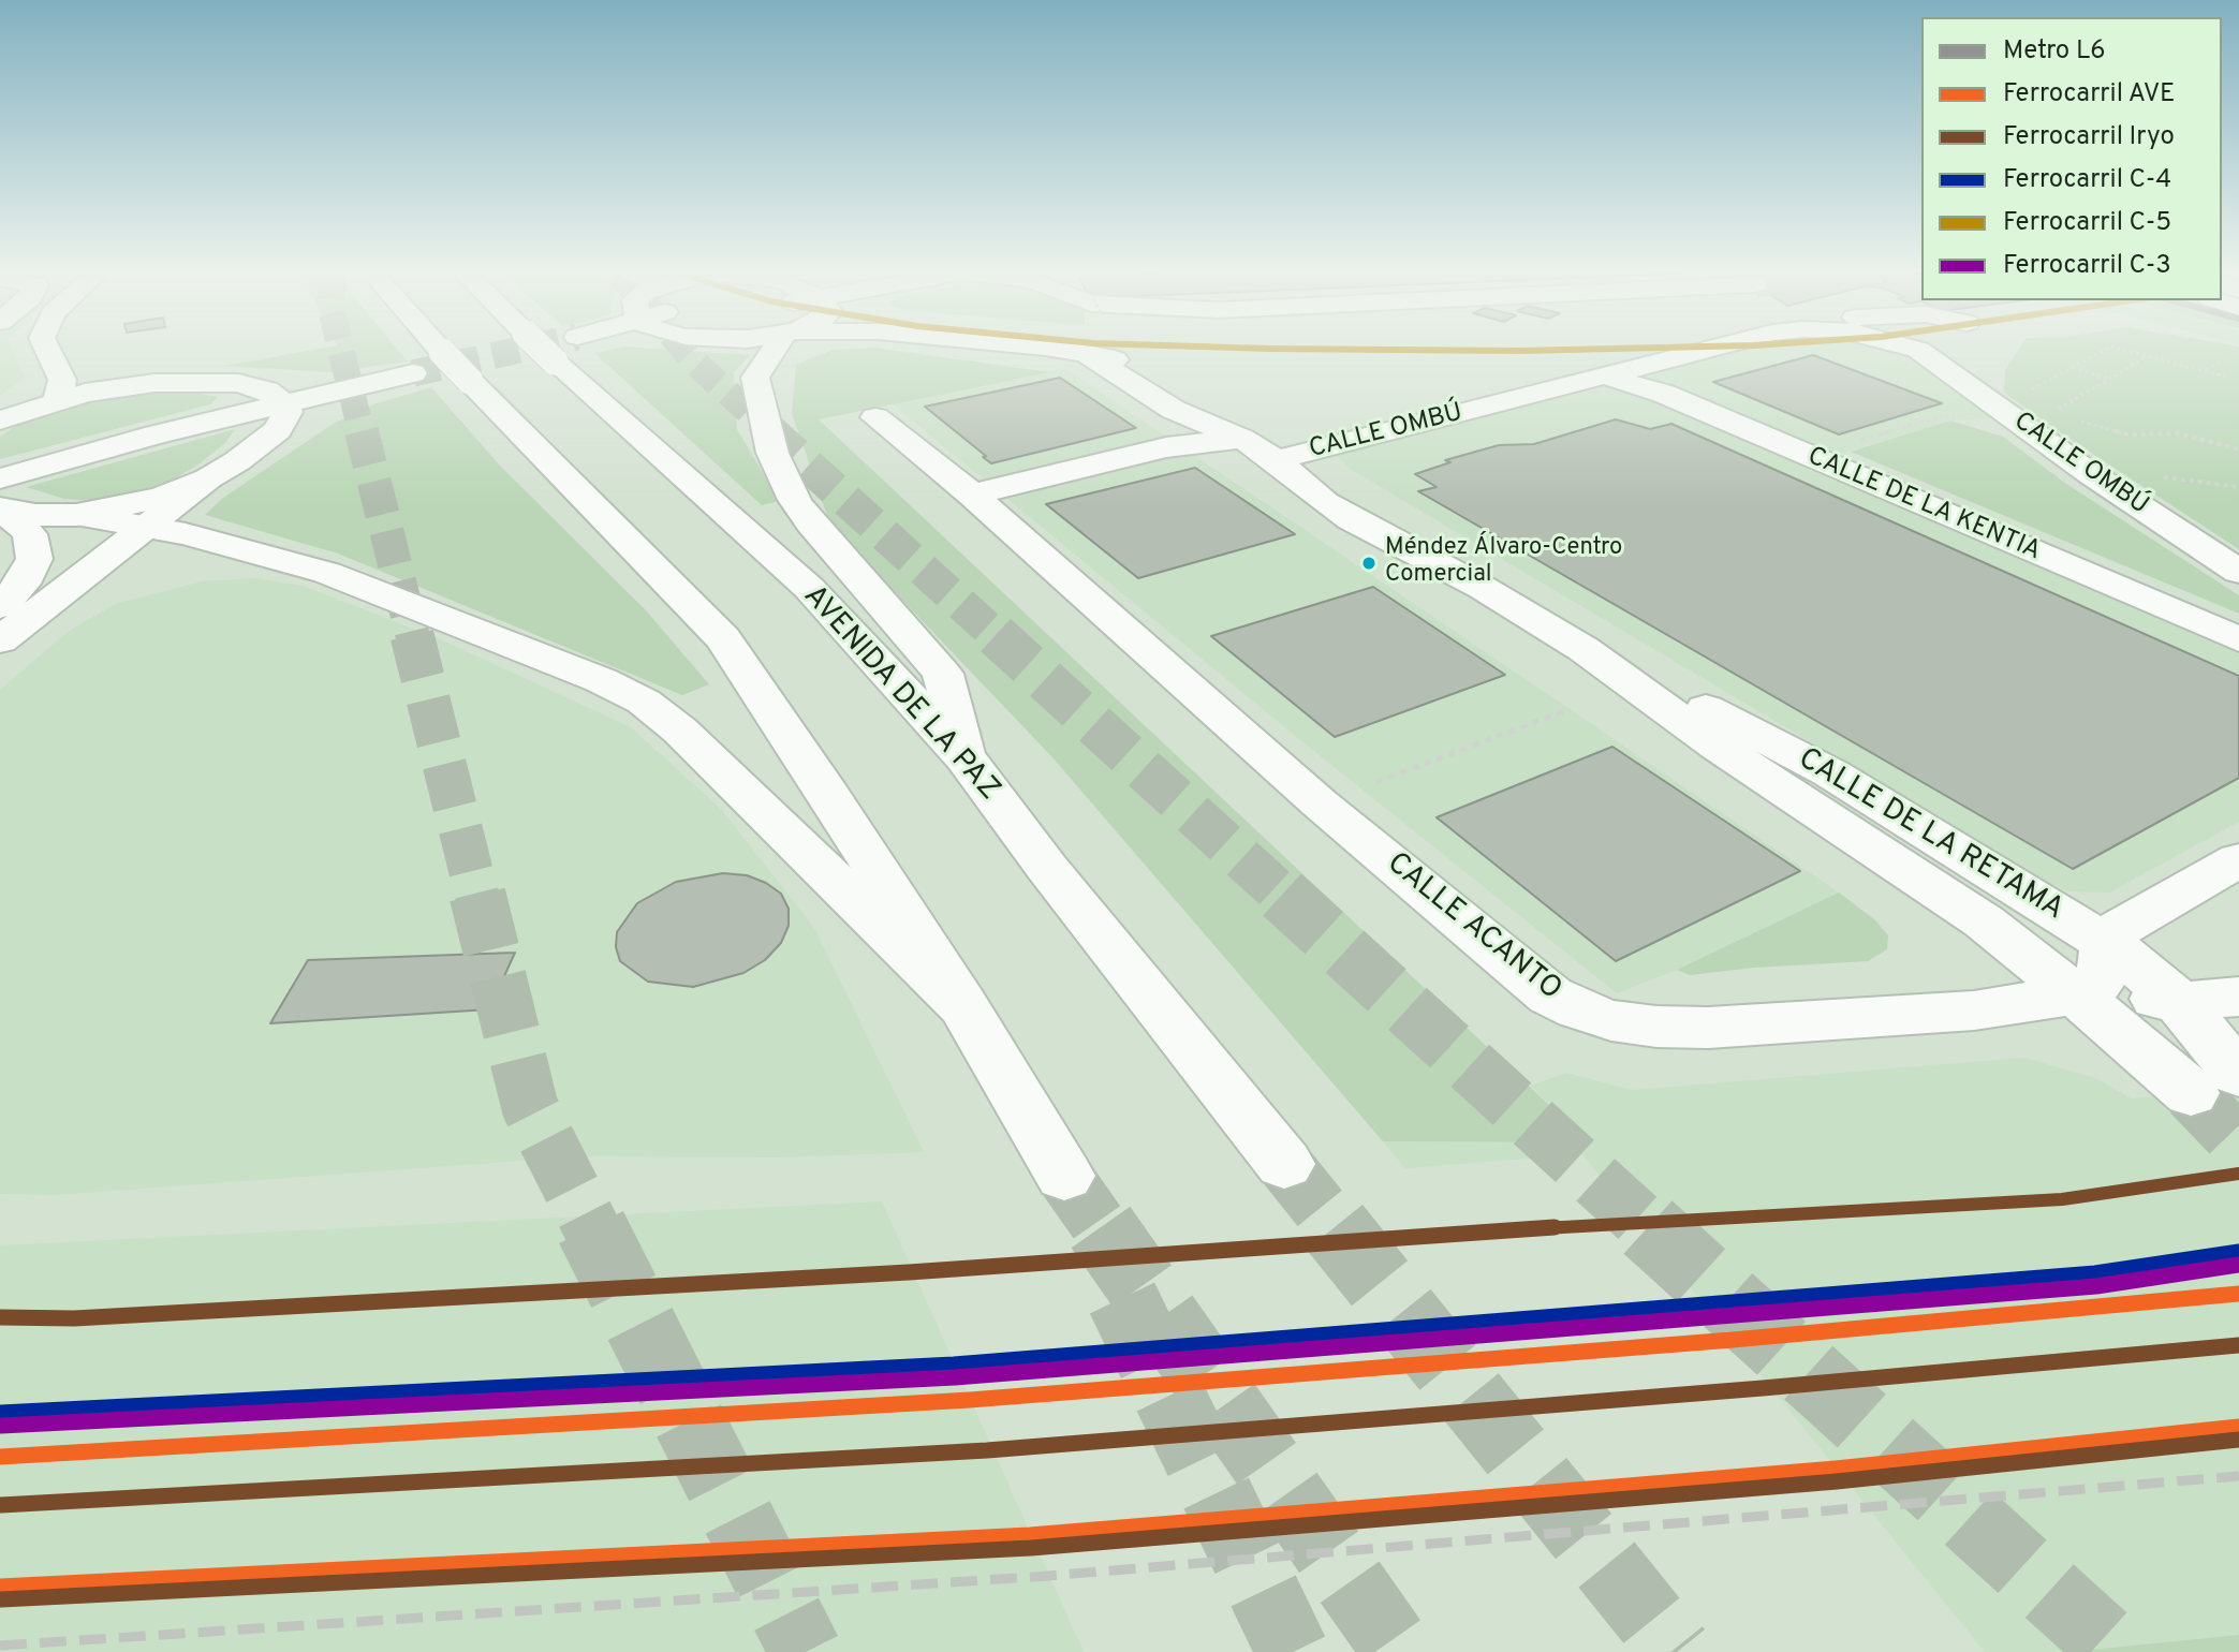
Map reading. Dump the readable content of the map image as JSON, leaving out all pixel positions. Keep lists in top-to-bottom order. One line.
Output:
{"streets":{"main road":["CALLE OMBÚ","CALLE DE LA KENTIA","AVENIDA DE LA PAZ","CALLE DE LA RETAMA","CALLE ACANTO"]},"crossings":[["CALLE OMBÚ","CALLE DE LA KENTIA"],["CALLE OMBÚ","CALLE DE LA RETAMA"],["CALLE DE LA RETAMA","CALLE ACANTO"]],"places":["Méndez Álvaro-Centro Comercial"],"lines":["rail line C-5","rail line Iryo","rail line C-4","rail line C-3","rail line AVE"],"legend":["Metro L6","Ferrocarril AVE","Ferrocarril Iryo","Ferrocarril C-4","Ferrocarril C-5","Ferrocarril C-3"]}
